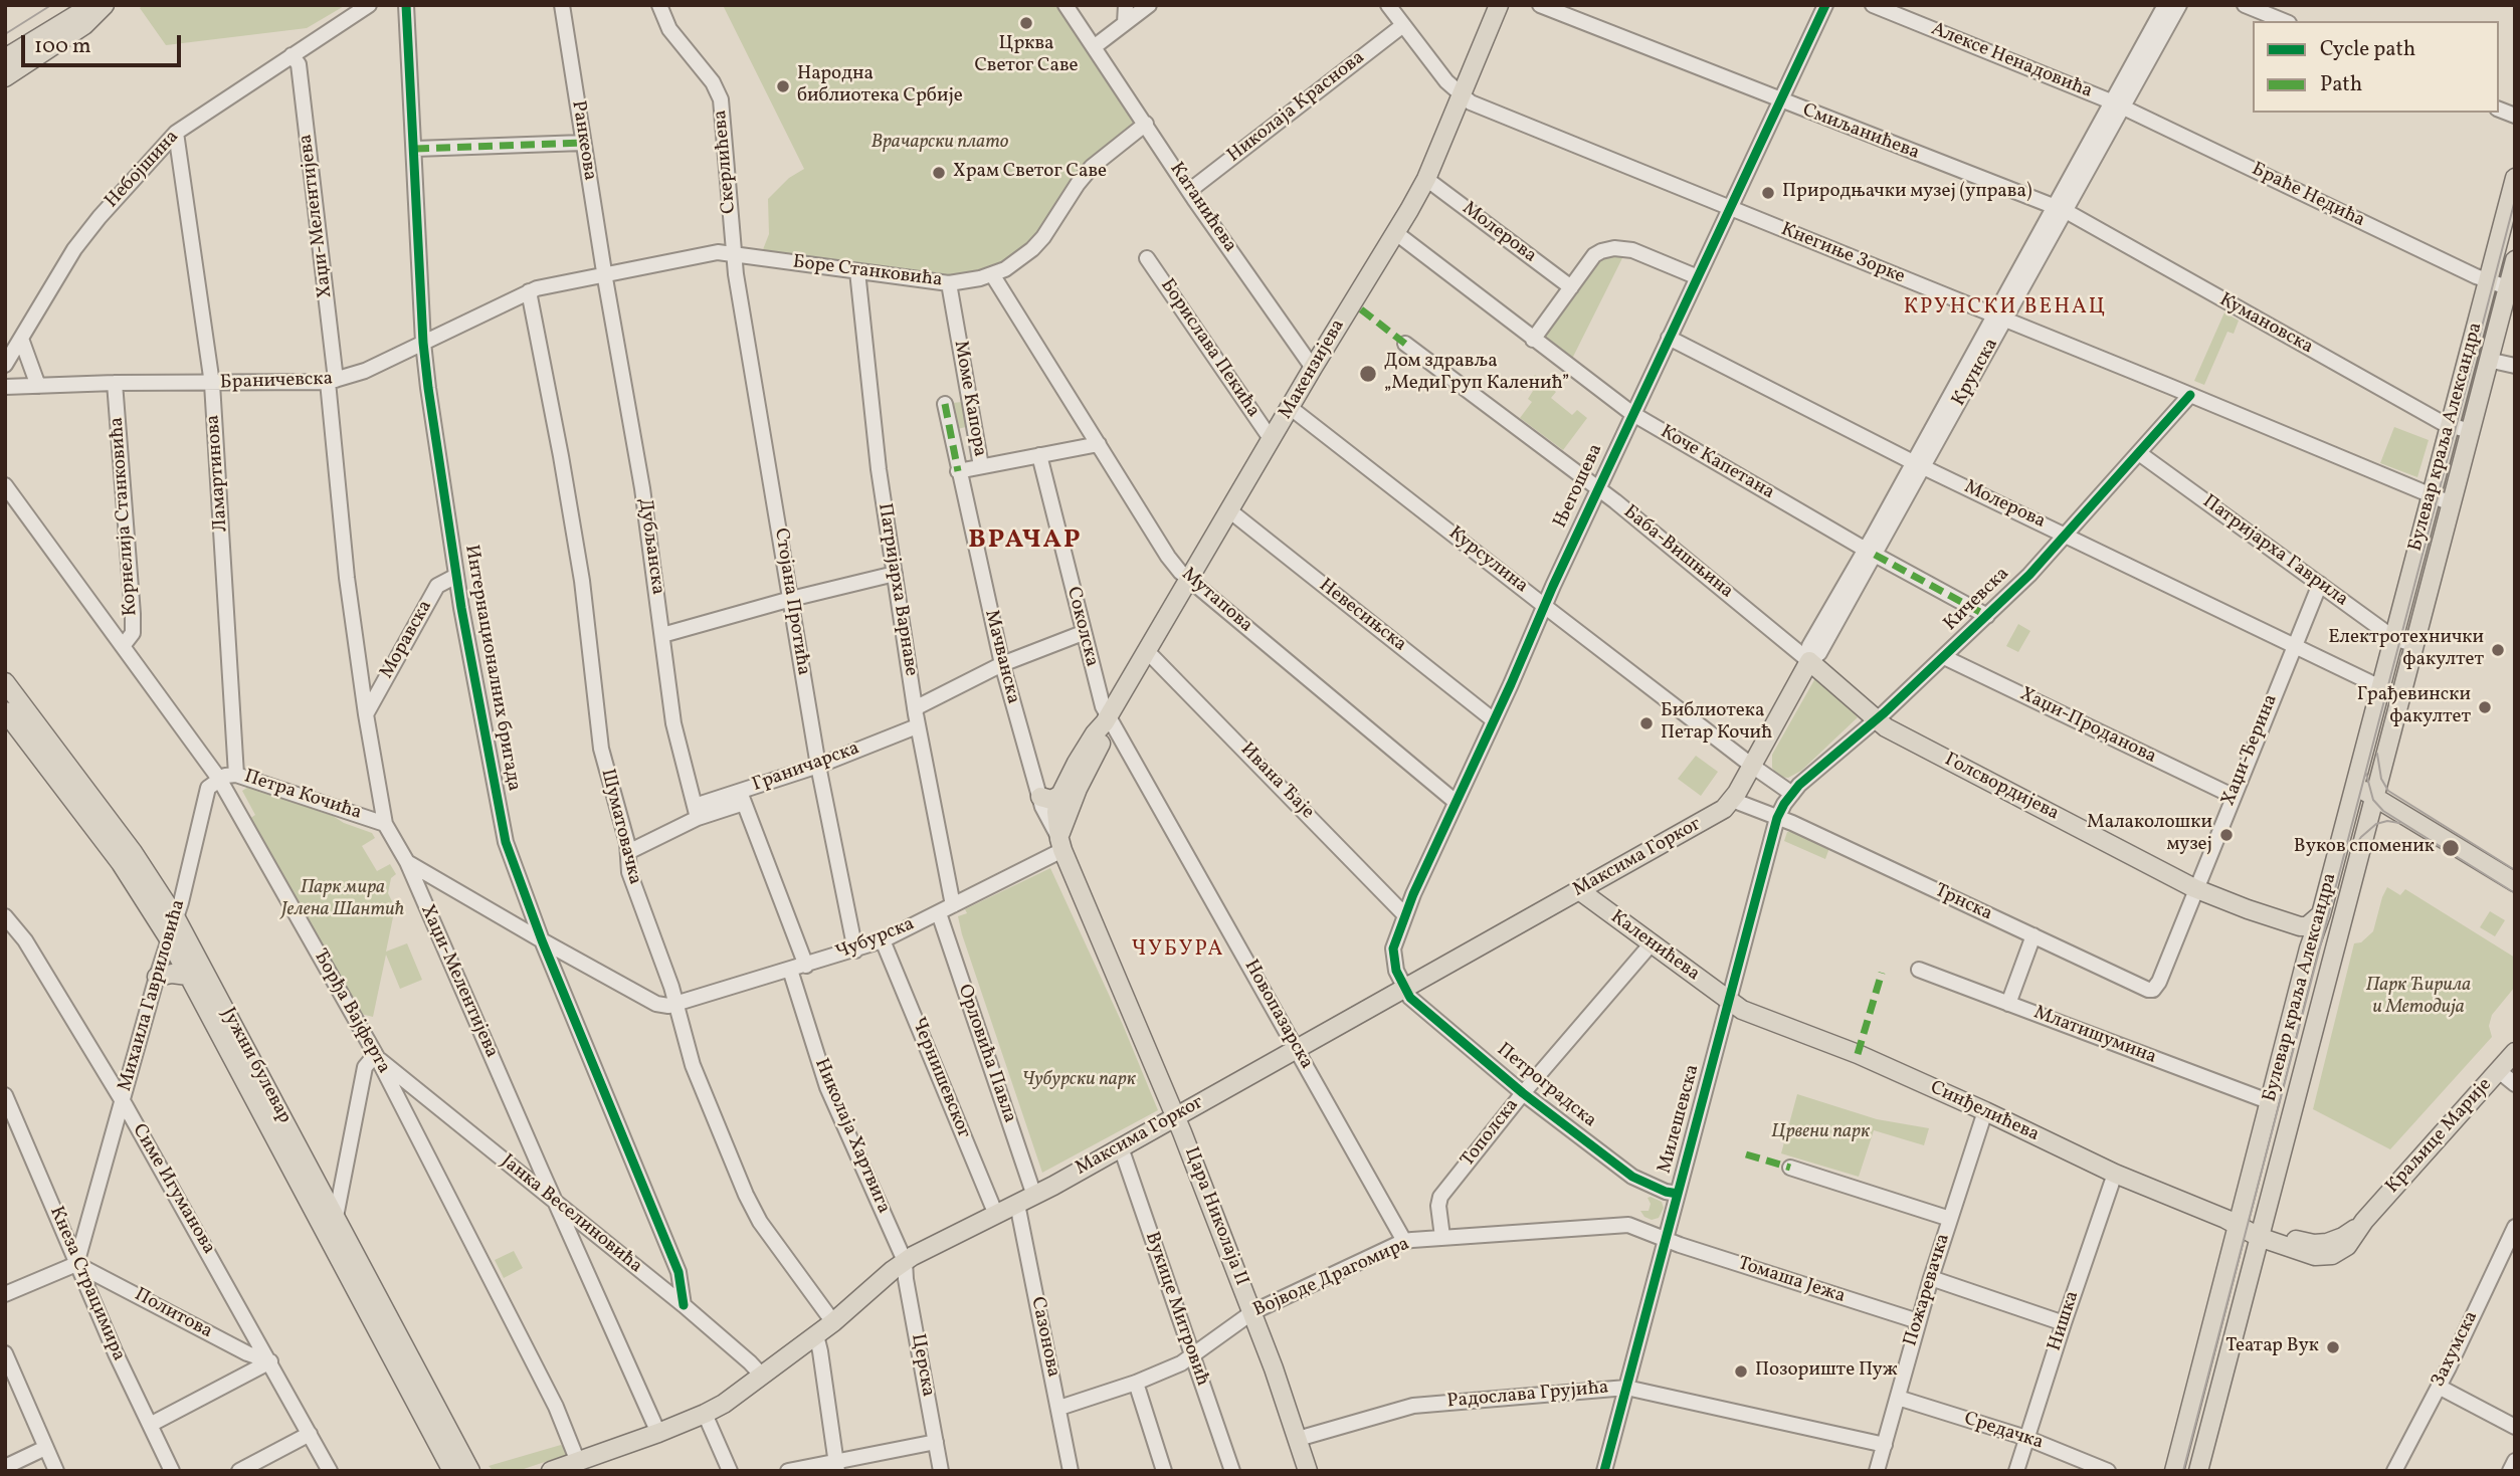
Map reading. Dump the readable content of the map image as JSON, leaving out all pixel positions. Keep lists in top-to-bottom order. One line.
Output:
{"streets":{"main road":["Макензијева","Крунска","Булевар краља Александра","Баба-Вишњина","Голсвордијева","Максима Горког","Каленићева","Јужни булевар","Синђелићева","Краљице Марије","Цара Николаја II"],"street":["Алексе Ненадовића","Николаја Краснова","Смиљанићева","Ранкеова","Скерлићева","Небојшина","Браће Недића","Катанићева","Хаџи-Мелентијева","Молерова","Кнегиње Зорке","Боре Станковића","Кумановска","Борислава Пекића","Браничевска","Моме Капора","Коче Капетана","Ламартинова","Његошева","Корнелија Станковића","Дубљанска","Патријарха Гаврила","Курсулина","Патријарха Варнаве","Кичевска","Мутапова","Стојана Протића","Невесињска","Соколска","Моравска","Мачванска","Интернационалних бригада","Хаџи-Проданова","Хаџи-Ђерина","Граничарска","Ивана Ђаје","Петра Кочића","Шуматовачка","Трнска","Чубурска","Михаила Гавриловића","Ђорђа Вајферта","Новопазарска","Млатишумина","Орловића Павла","Чернишевског","Петроградска","Милешевска","Тополска","Николаја Хартвига","Симе Игуманова","Јанка Веселиновића","Војводе Драгомира","Томаша Јежа","Кнеза Страцимира","Пожаревачка","Вукице Митровић","Политова","Нишка","Сазонова","Захумска","Церска","Радослава Грујића","Средачка"]},"crossings":[["Алексе Ненадовића","Браће Недића"],["Алексе Ненадовића","Крунска"],["Николаја Краснова","Катанићева"],["Николаја Краснова","Кнегиње Зорке"],["Смиљанићева","Кумановска"],["Смиљанићева","Крунска"],["Смиљанићева","Његошева"],["Ранкеова","Браничевска"],["Ранкеова","Дубљанска"],["Скерлићева","Боре Станковића"],["Скерлићева","Браничевска"],["Скерлићева","Стојана Протића"],["Небојшина","Хаџи-Мелентијева"],["Небојшина","Ламартинова"],["Браће Недића","Крунска"],["Браће Недића","Булевар краља Александра"],["Катанићева","Боре Станковића"],["Катанићева","Макензијева"],["Хаџи-Мелентијева","Браничевска"],["Хаџи-Мелентијева","Моравска"],["Хаџи-Мелентијева","Петра Кочића"],["Хаџи-Мелентијева","Максима Горког"],["Хаџи-Мелентијева","Јанка Веселиновића"],["Молерова","Макензијева"],["Молерова","Крунска"],["Молерова","Булевар краља Александра"],["Молерова","Његошева"],["Молерова","Кичевска"],["Молерова","Хаџи-Ђерина"],["Кнегиње Зорке","Макензијева"],["Кнегиње Зорке","Крунска"],["Кнегиње Зорке","Булевар краља Александра"],["Кнегиње Зорке","Његошева"],["Кнегиње Зорке","Кичевска"],["Боре Станковића","Браничевска"],["Боре Станковића","Моме Капора"],["Боре Станковића","Патријарха Варнаве"],["Боре Станковића","Мутапова"],["Боре Станковића","Стојана Протића"],["Кумановска","Крунска"],["Кумановска","Булевар краља Александра"],["Борислава Пекића","Макензијева"],["Макензијева","Коче Капетана"],["Макензијева","Курсулина"],["Макензијева","Мутапова"],["Макензијева","Невесињска"],["Макензијева","Соколска"],["Макензијева","Мачванска"],["Макензијева","Ивана Ђаје"],["Макензијева","Чубурска"],["Макензијева","Новопазарска"],["Макензијева","Цара Николаја II"],["Крунска","Коче Капетана"],["Крунска","Баба-Вишњина"],["Крунска","Курсулина"],["Крунска","Максима Горког"],["Крунска","Трнска"],["Браничевска","Ламартинова"],["Браничевска","Корнелија Станковића"],["Браничевска","Дубљанска"],["Браничевска","Стојана Протића"],["Браничевска","Интернационалних бригада"],["Браничевска","Шуматовачка"],["Моме Капора","Мачванска"],["Булевар краља Александра","Патријарха Гаврила"],["Булевар краља Александра","Голсвордијева"],["Булевар краља Александра","Млатишумина"],["Булевар краља Александра","Синђелићева"],["Булевар краља Александра","Краљице Марије"],["Коче Капетана","Његошева"],["Коче Капетана","Кичевска"],["Ламартинова","Петра Кочића"],["Његошева","Баба-Вишњина"],["Његошева","Курсулина"],["Његошева","Мутапова"],["Његошева","Невесињска"],["Његошева","Ивана Ђаје"],["Његошева","Максима Горког"],["Његошева","Петроградска"],["Корнелија Станковића","Ђорђа Вајферта"],["Дубљанска","Граничарска"],["Патријарха Гаврила","Кичевска"],["Патријарха Гаврила","Хаџи-Ђерина"],["Баба-Вишњина","Кичевска"],["Баба-Вишњина","Голсвордијева"],["Курсулина","Кичевска"],["Патријарха Варнаве","Граничарска"],["Патријарха Варнаве","Чубурска"],["Кичевска","Хаџи-Проданова"],["Кичевска","Голсвордијева"],["Кичевска","Трнска"],["Кичевска","Милешевска"],["Стојана Протића","Граничарска"],["Стојана Протића","Чубурска"],["Соколска","Новопазарска"],["Моравска","Интернационалних бригада"],["Мачванска","Чубурска"],["Мачванска","Цара Николаја II"],["Интернационалних бригада","Јанка Веселиновића"],["Хаџи-Проданова","Хаџи-Ђерина"],["Хаџи-Ђерина","Голсвордијева"],["Хаџи-Ђерина","Трнска"],["Граничарска","Шуматовачка"],["Петра Кочића","Михаила Гавриловића"],["Петра Кочића","Ђорђа Вајферта"],["Шуматовачка","Максима Горког"],["Шуматовачка","Чубурска"],["Максима Горког","Трнска"],["Максима Горког","Каленићева"],["Максима Горког","Ђорђа Вајферта"],["Максима Горког","Новопазарска"],["Максима Горког","Орловића Павла"],["Максима Горког","Чернишевског"],["Максима Горког","Петроградска"],["Максима Горког","Николаја Хартвига"],["Максима Горког","Јанка Веселиновића"],["Максима Горког","Цара Николаја II"],["Максима Горког","Вукице Митровић"],["Максима Горког","Сазонова"],["Максима Горког","Церска"],["Трнска","Милешевска"],["Чубурска","Орловића Павла"],["Чубурска","Чернишевског"],["Чубурска","Николаја Хартвига"],["Чубурска","Цара Николаја II"],["Каленићева","Синђелићева"],["Каленићева","Милешевска"],["Каленићева","Тополска"],["Михаила Гавриловића","Ђорђа Вајферта"],["Михаила Гавриловића","Јужни булевар"],["Михаила Гавриловића","Симе Игуманова"],["Михаила Гавриловића","Кнеза Страцимира"],["Михаила Гавриловића","Политова"],["Ђорђа Вајферта","Јанка Веселиновића"],["Новопазарска","Војводе Драгомира"],["Петроградска","Милешевска"],["Петроградска","Тополска"],["Синђелићева","Милешевска"],["Синђелићева","Краљице Марије"],["Синђелићева","Пожаревачка"],["Синђелићева","Нишка"],["Милешевска","Војводе Драгомира"],["Милешевска","Томаша Јежа"],["Милешевска","Радослава Грујића"],["Тополска","Војводе Драгомира"],["Николаја Хартвига","Церска"],["Симе Игуманова","Политова"],["Цара Николаја II","Војводе Драгомира"],["Цара Николаја II","Радослава Грујића"],["Војводе Драгомира","Томаша Јежа"],["Војводе Драгомира","Вукице Митровић"],["Војводе Драгомира","Сазонова"],["Томаша Јежа","Пожаревачка"],["Кнеза Страцимира","Политова"],["Пожаревачка","Радослава Грујића"],["Пожаревачка","Средачка"],["Нишка","Средачка"]],"districts":["КРУНСКИ ВЕНАЦ","ВРАЧАР","ЧУБУРА"],"parks":["Врачарски плато","Парк мира Јелена Шантић","Парк Ћирила и Методија","Чубурски парк","Црвени парк"],"places":["Црква Светог Саве","Народна библиотека Србије","Храм Светог Саве","Природњачки музеј (управа)","Дом здравља „МедиГруп Каленић”","Електротехнички факултет","Грађевински факултет","Библиотека Петар Кочић","Малаколошки музеј","Вуков споменик","Театар Вук","Позориште Пуж"],"legend":["Cycle path","Path"],"scale_bar":"100 m"}
